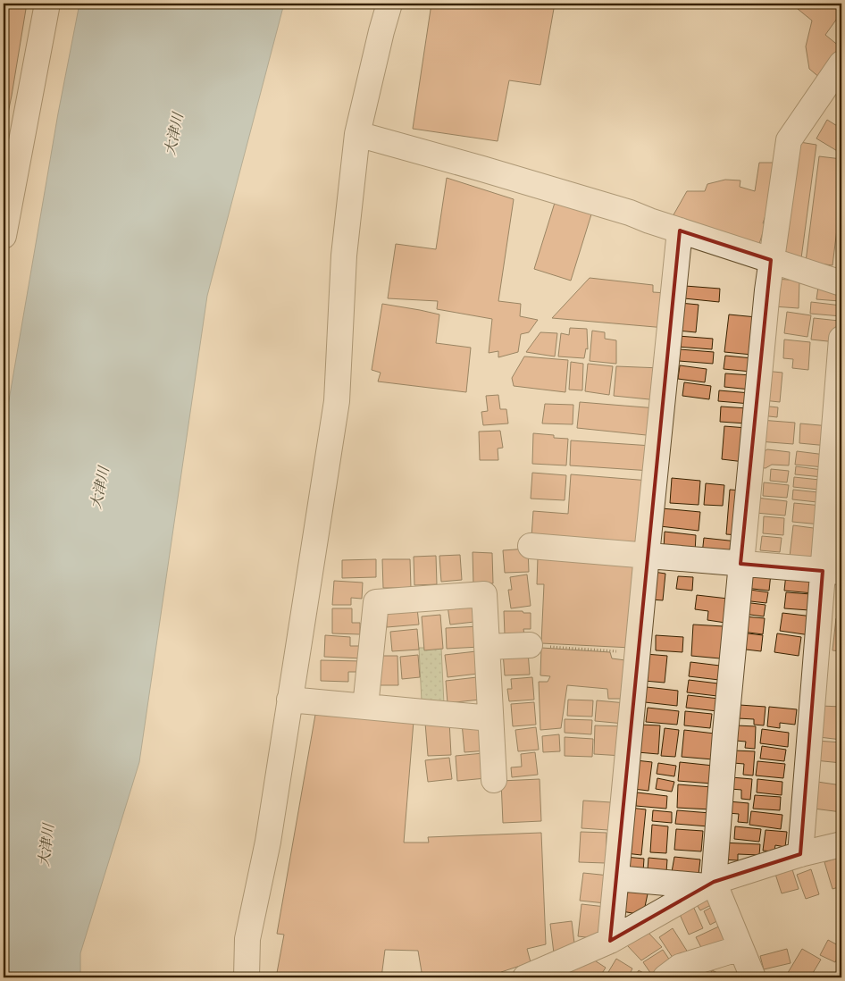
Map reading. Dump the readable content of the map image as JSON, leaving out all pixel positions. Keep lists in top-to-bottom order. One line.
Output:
{"water":["大津川"]}
